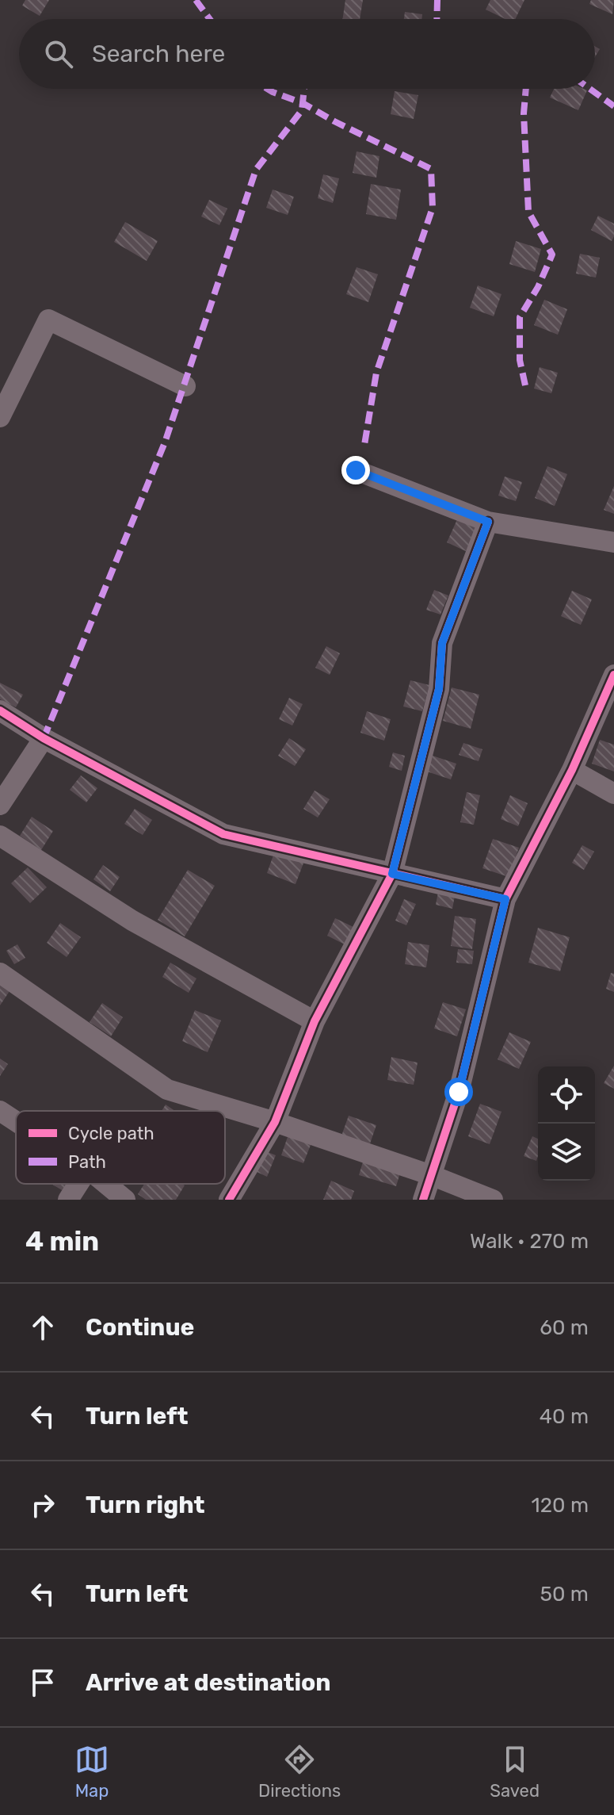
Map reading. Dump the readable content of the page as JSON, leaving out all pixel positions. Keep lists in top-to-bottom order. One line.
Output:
{"legend":["Cycle path","Path"],"page":{"search":"Search here","heading":["4 min","Walk · 270 m"],"list":[["Continue","60 m"],["Turn left","40 m"],["Turn right","120 m"],["Turn left","50 m"],"Arrive at destination"],"nav":["Map","Directions","Saved"]}}
